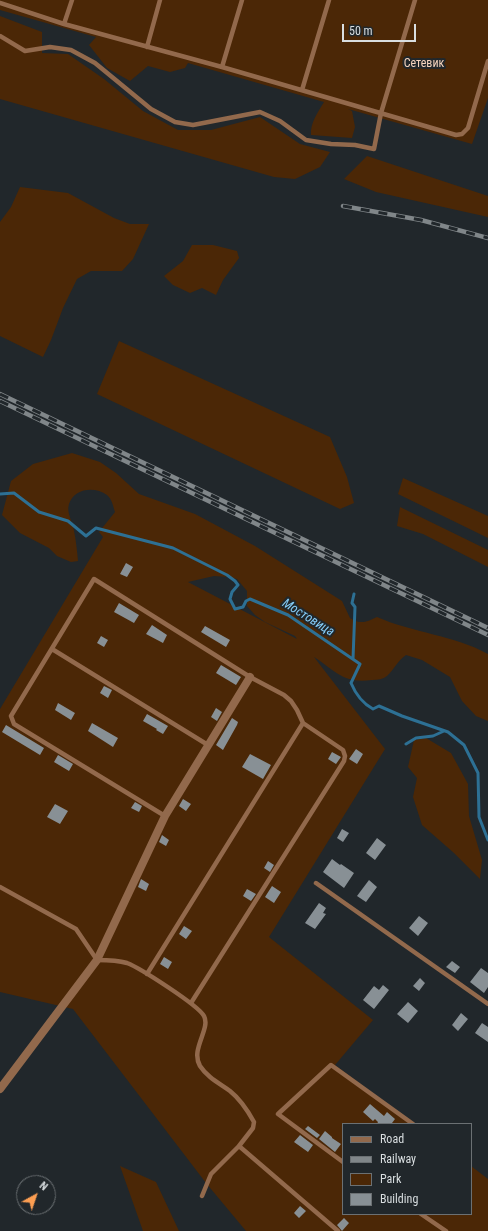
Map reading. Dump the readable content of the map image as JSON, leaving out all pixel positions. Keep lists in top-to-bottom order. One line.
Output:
{"water":["Мостовица"],"parks":["Сетевик"],"legend":["Road","Railway","Park","Building"],"scale_bar":"50 m","north":"top right"}
